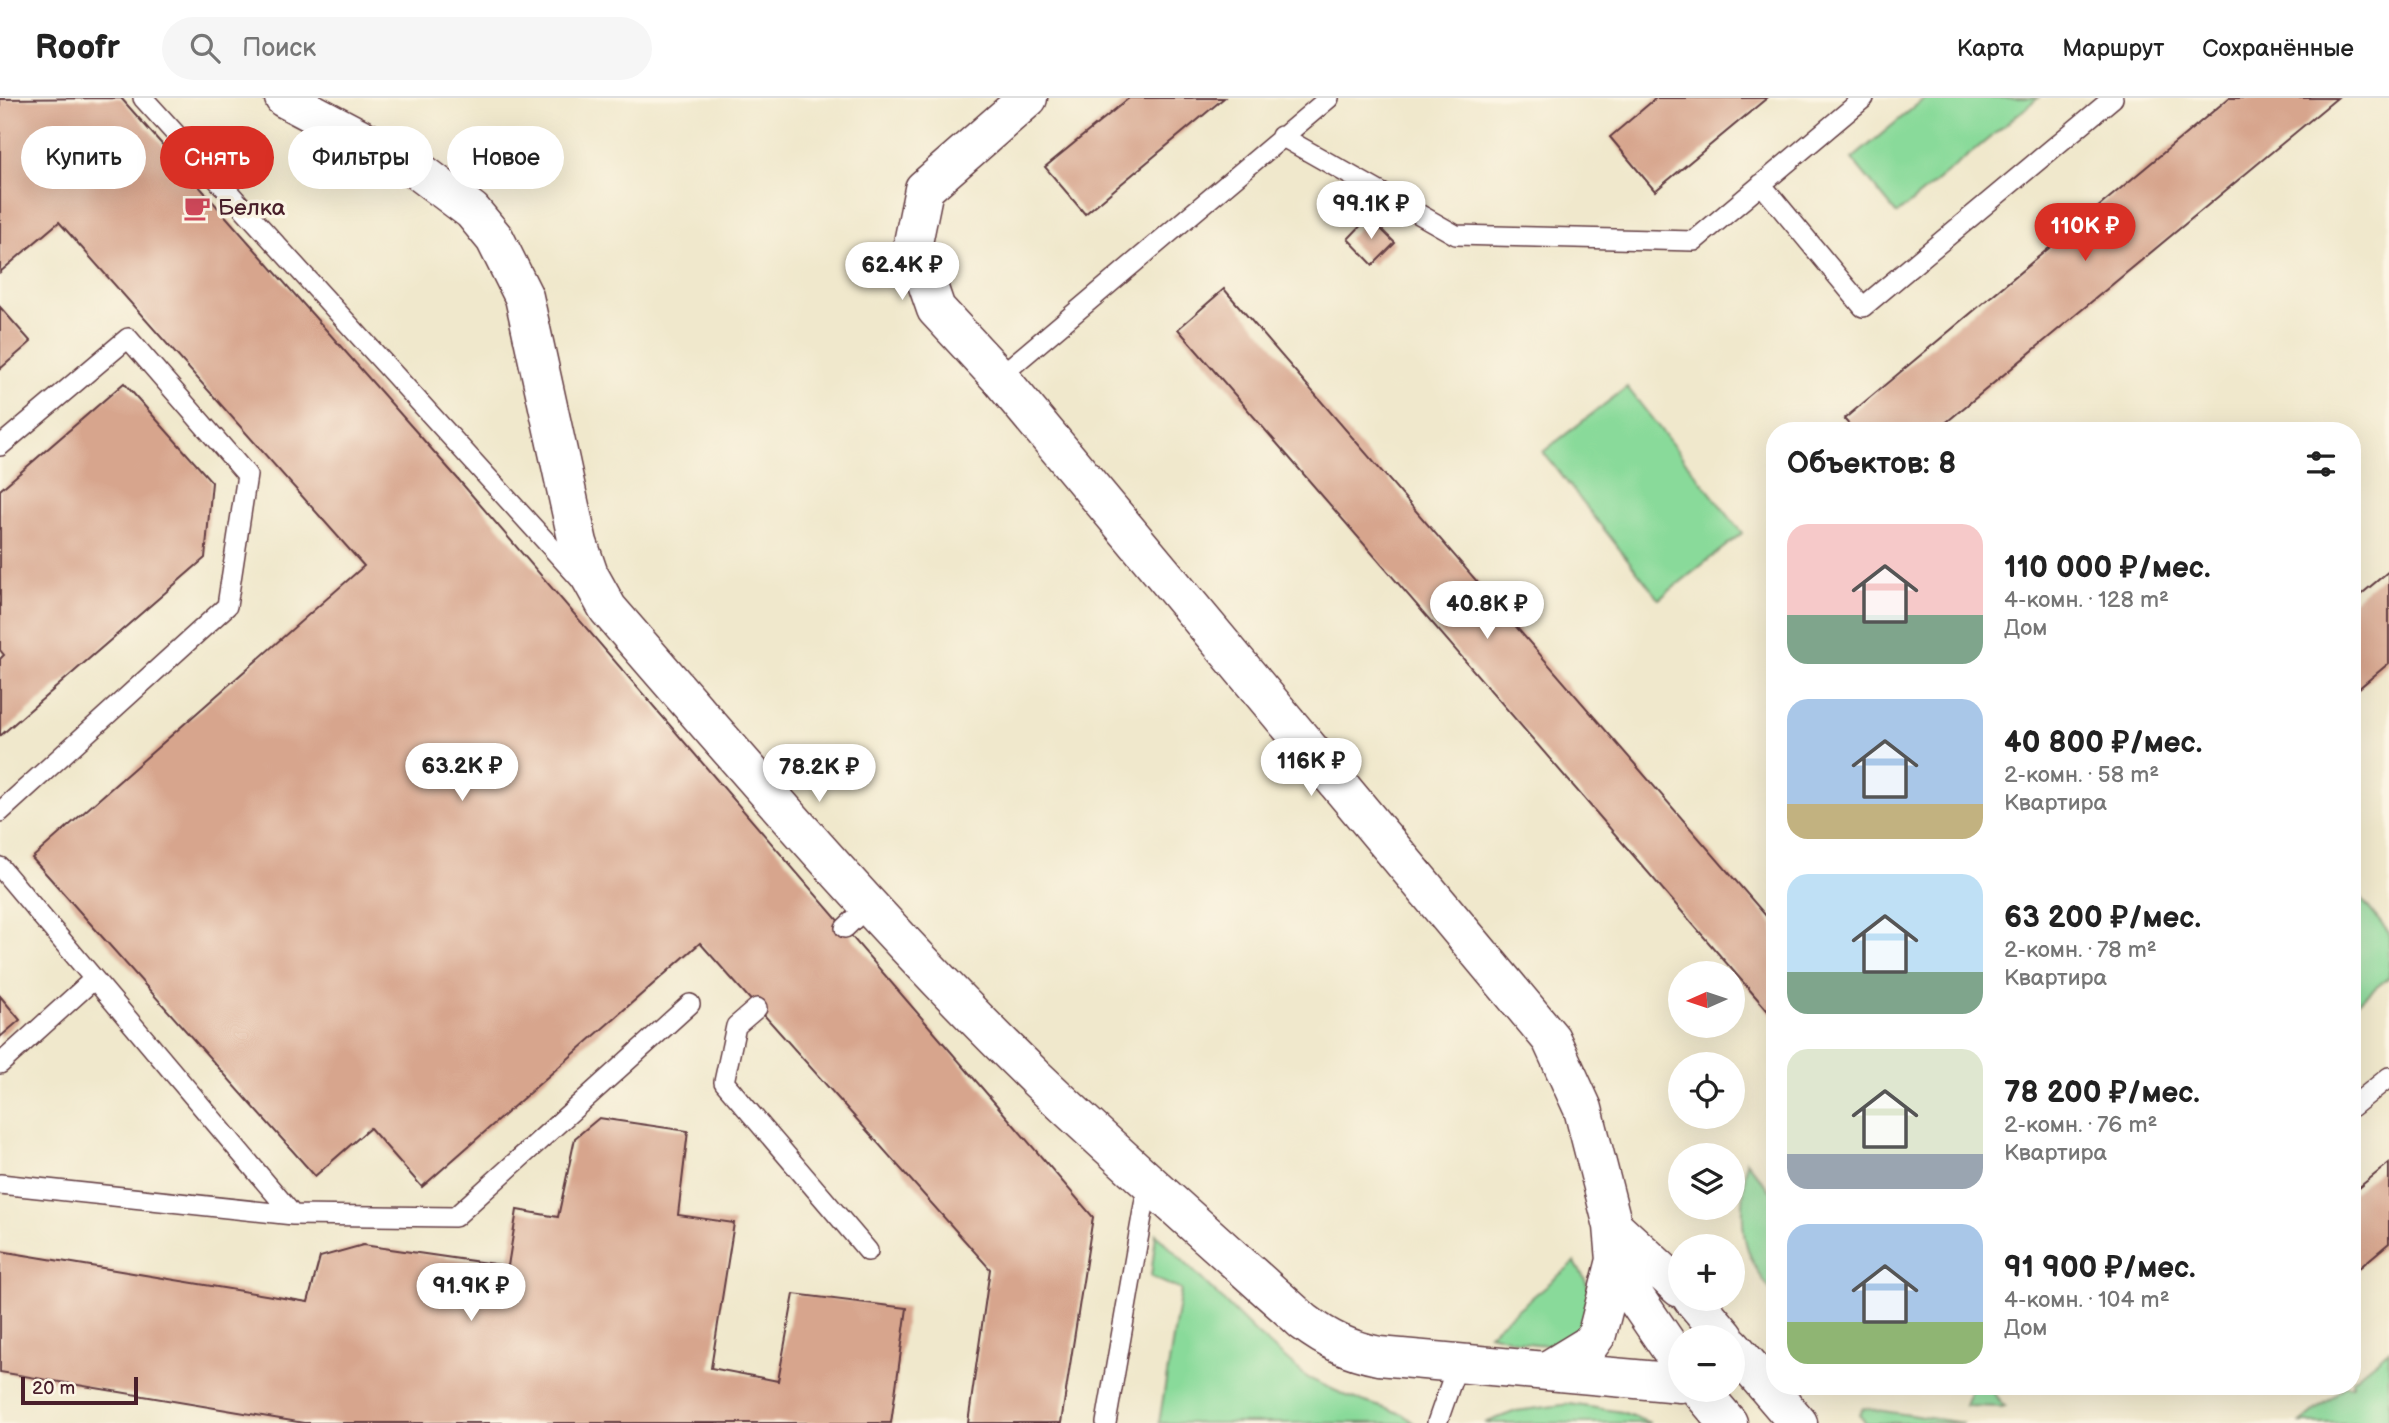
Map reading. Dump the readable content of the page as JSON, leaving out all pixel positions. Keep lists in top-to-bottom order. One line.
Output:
{"places":{"cafe":["Белка"]},"scale_bar":"20 m","north":"left","page":{"header":"Roofr","search":"Поиск","nav":["Карта","Маршрут","Сохранённые"],"chip":["Купить","Снять","Фильтры","Новое"],"price":["99.1K ₽","110K ₽","62.4K ₽","40.8K ₽","116K ₽","63.2K ₽","78.2K ₽","91.9K ₽"],"heading":"Объектов: 8","list":[{"name":"110 000 ₽/мес.","note":"4-комн. · 128 m² · Дом"},{"name":"40 800 ₽/мес.","note":"2-комн. · 58 m² · Квартира"},{"name":"63 200 ₽/мес.","note":"2-комн. · 78 m² · Квартира"},{"name":"78 200 ₽/мес.","note":"2-комн. · 76 m² · Квартира"},{"name":"91 900 ₽/мес.","note":"4-комн. · 104 m² · Дом"}],"map_buttons":["+","−"],"scale":"20 m"}}
